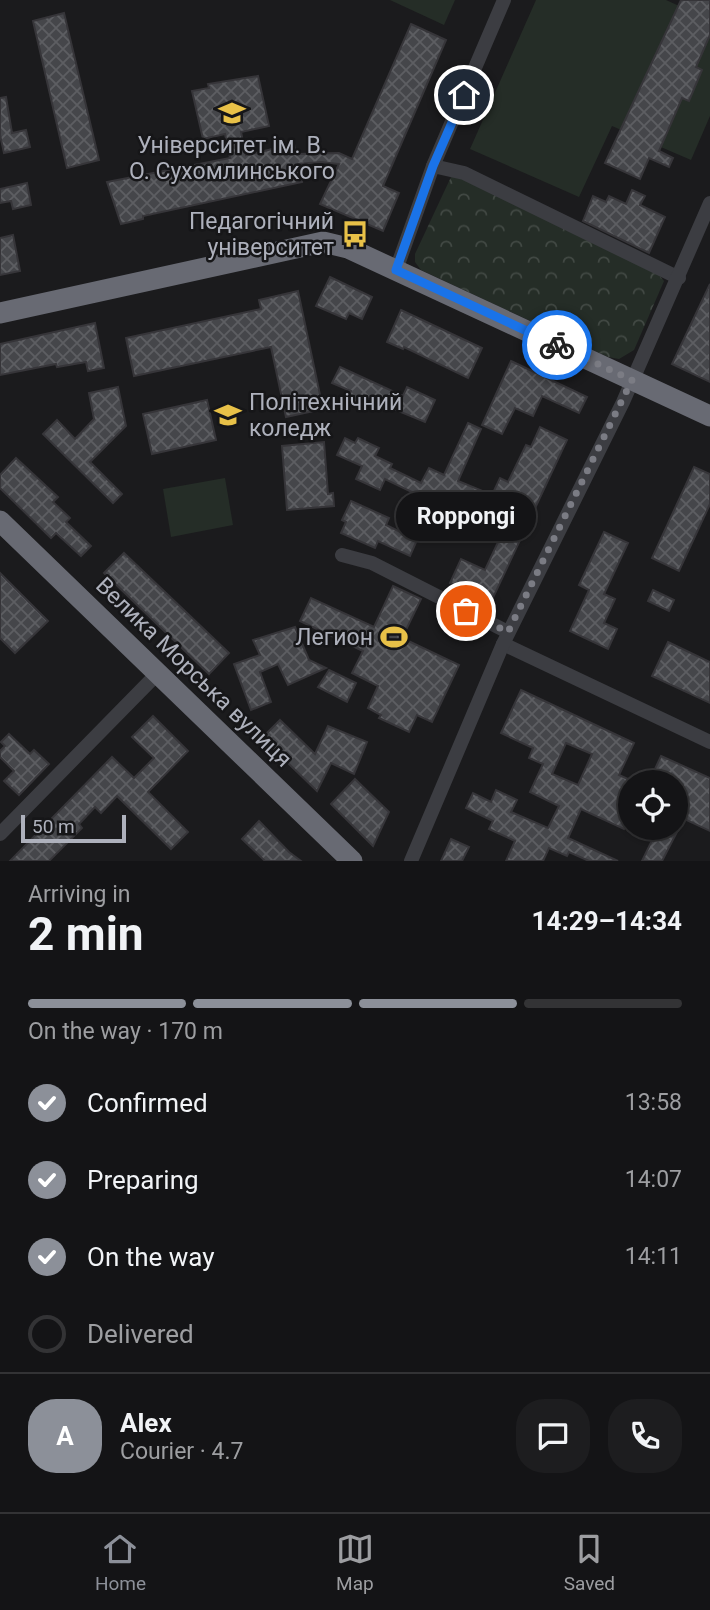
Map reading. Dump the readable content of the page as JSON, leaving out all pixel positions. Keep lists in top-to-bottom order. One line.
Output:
{"streets":{"highway":["Велика Морська вулиця"]},"places":{"school or university":["Університет ім. В. О. Сухомлинського","Політехнічний коледж"],"bus stop":["Педагогічний університет"],"other":["Roppongi"],"sports":["Легион"]},"scale_bar":"50 m","page":{"bubble":"Roppongi","scale":"50 m","heading":["2 min","Arriving in","14:29–14:34"],"panel":["Alex","Courier · 4.7"],"bar":"On the way · 170 m","list":[["Confirmed","13:58"],["Preparing","14:07"],["On the way","14:11"],"Delivered"],"round":"A","tabs":["Home","Map","Saved"]}}
